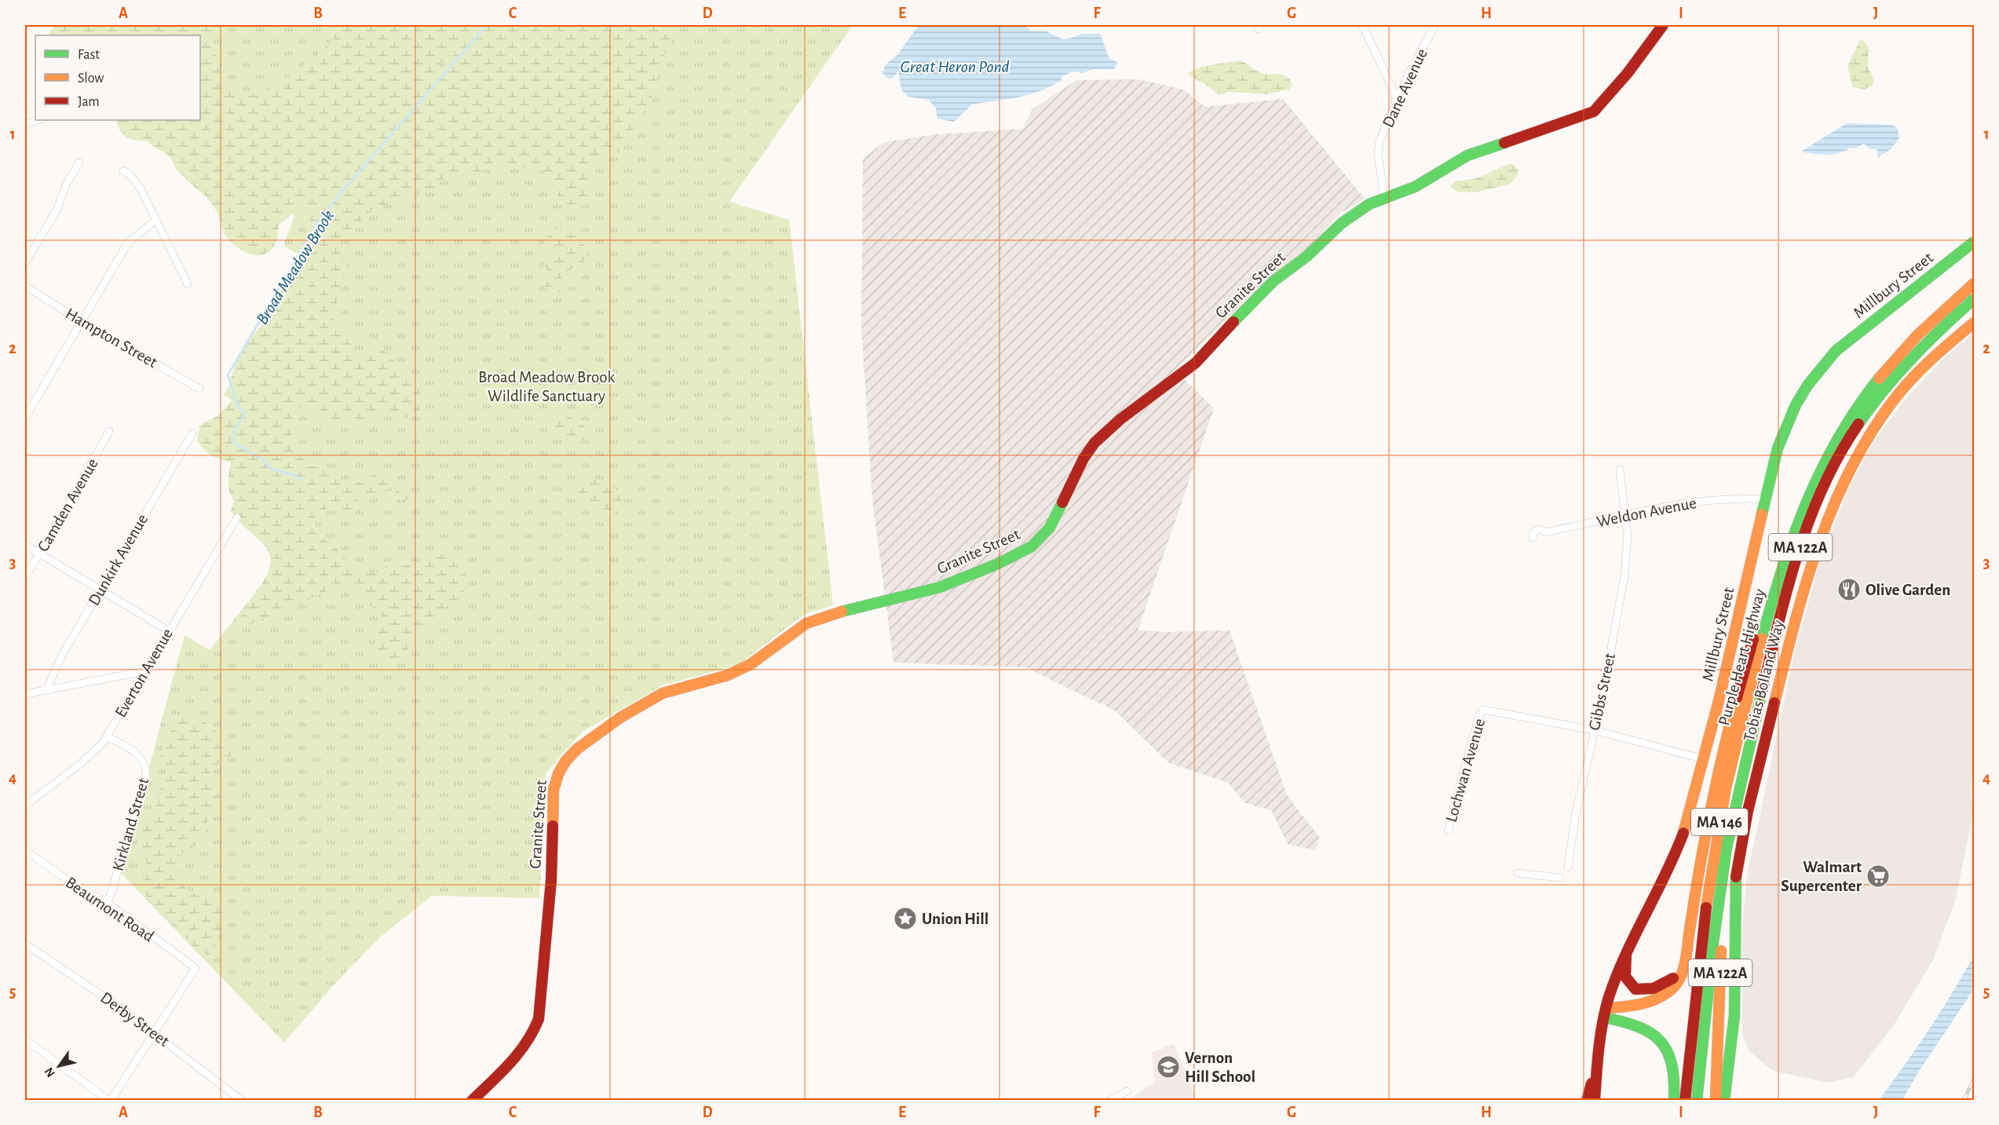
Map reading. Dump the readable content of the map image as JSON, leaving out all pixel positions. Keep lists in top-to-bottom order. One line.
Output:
{"streets":{"main road":["Granite Street","Millbury Street","MA 122A","Purple Heart Highway","Tobias Bolland Way","MA 146"],"street":["Dane Avenue","Hampton Street","Camden Avenue","Weldon Avenue","Dunkirk Avenue","Everton Avenue","Gibbs Street","Lochwan Avenue","Kirkland Street","Beaumont Road","Derby Street"]},"crossings":[["Dane Avenue","Granite Street"],["Millbury Street","Weldon Avenue"],["Millbury Street","MA 122A"],["Millbury Street","Lochwan Avenue"],["Weldon Avenue","Gibbs Street"],["MA 122A","Purple Heart Highway"],["Everton Avenue","Kirkland Street"],["Gibbs Street","Lochwan Avenue"],["Kirkland Street","Beaumont Road"],["Beaumont Road","Derby Street"]],"water":["Great Heron Pond","Broad Meadow Brook"],"parks":["Broad Meadow Brook Wildlife Sanctuary"],"places":{"restaurant":["Olive Garden"],"supermarket":["Walmart Supercenter"],"place":["Union Hill"],"school or university":["Vernon Hill School"]},"legend":["Fast","Slow","Jam"],"north":"bottom left","grid":{"columns":["A","B","C","D","E","F","G","H","I","J"],"rows":["1","2","3","4","5"]}}
